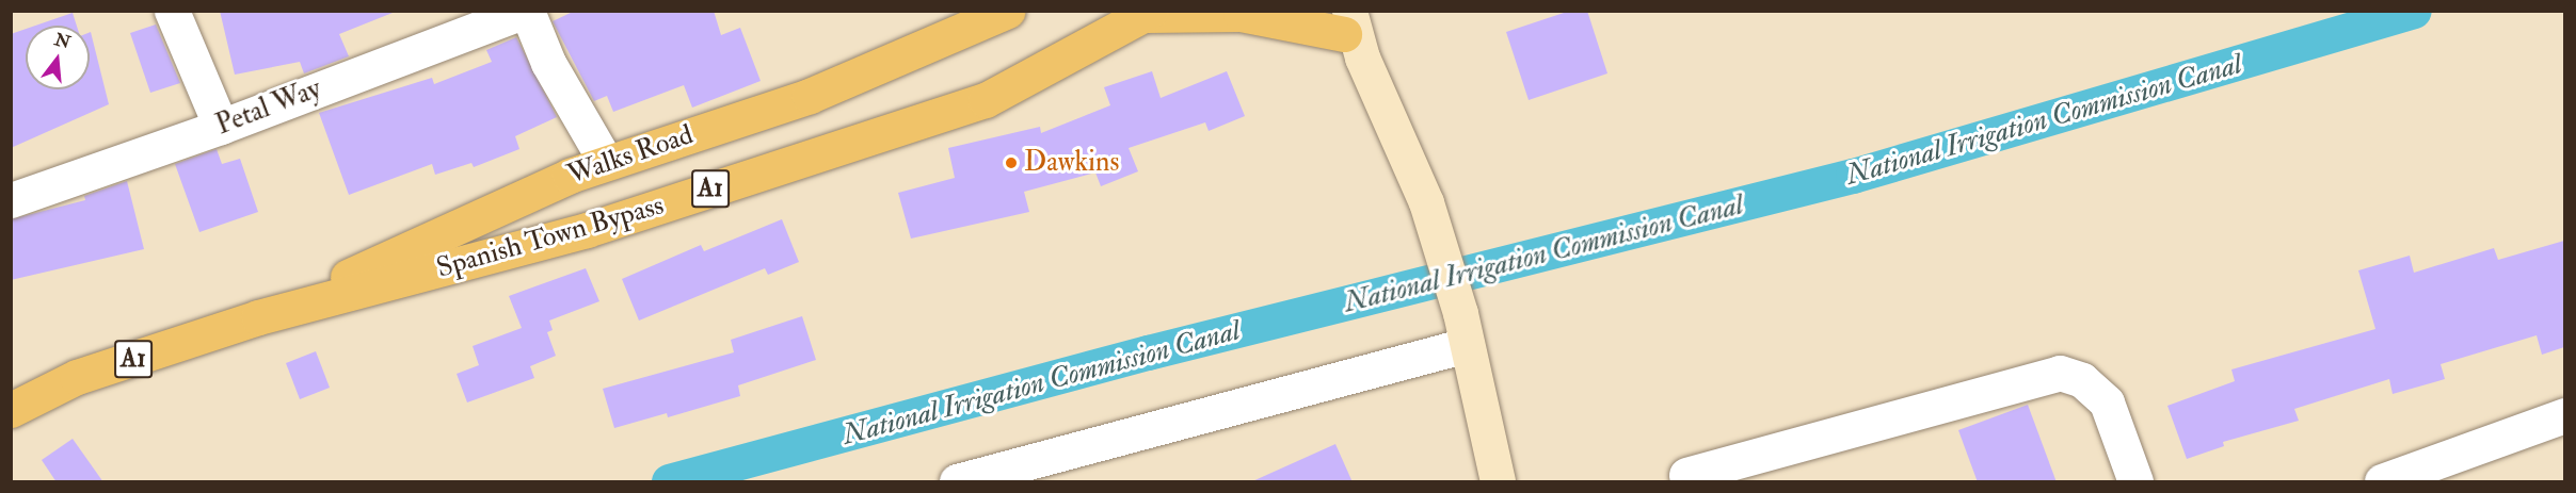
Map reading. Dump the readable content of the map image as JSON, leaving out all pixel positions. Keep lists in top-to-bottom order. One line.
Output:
{"streets":{"main road":["Walks Road","A1","Spanish Town Bypass"],"street":["Petal Way"]},"crossings":[["Walks Road","Spanish Town Bypass"]],"water":["National Irrigation Commission Canal"],"places":["Dawkins"],"north":"top"}
